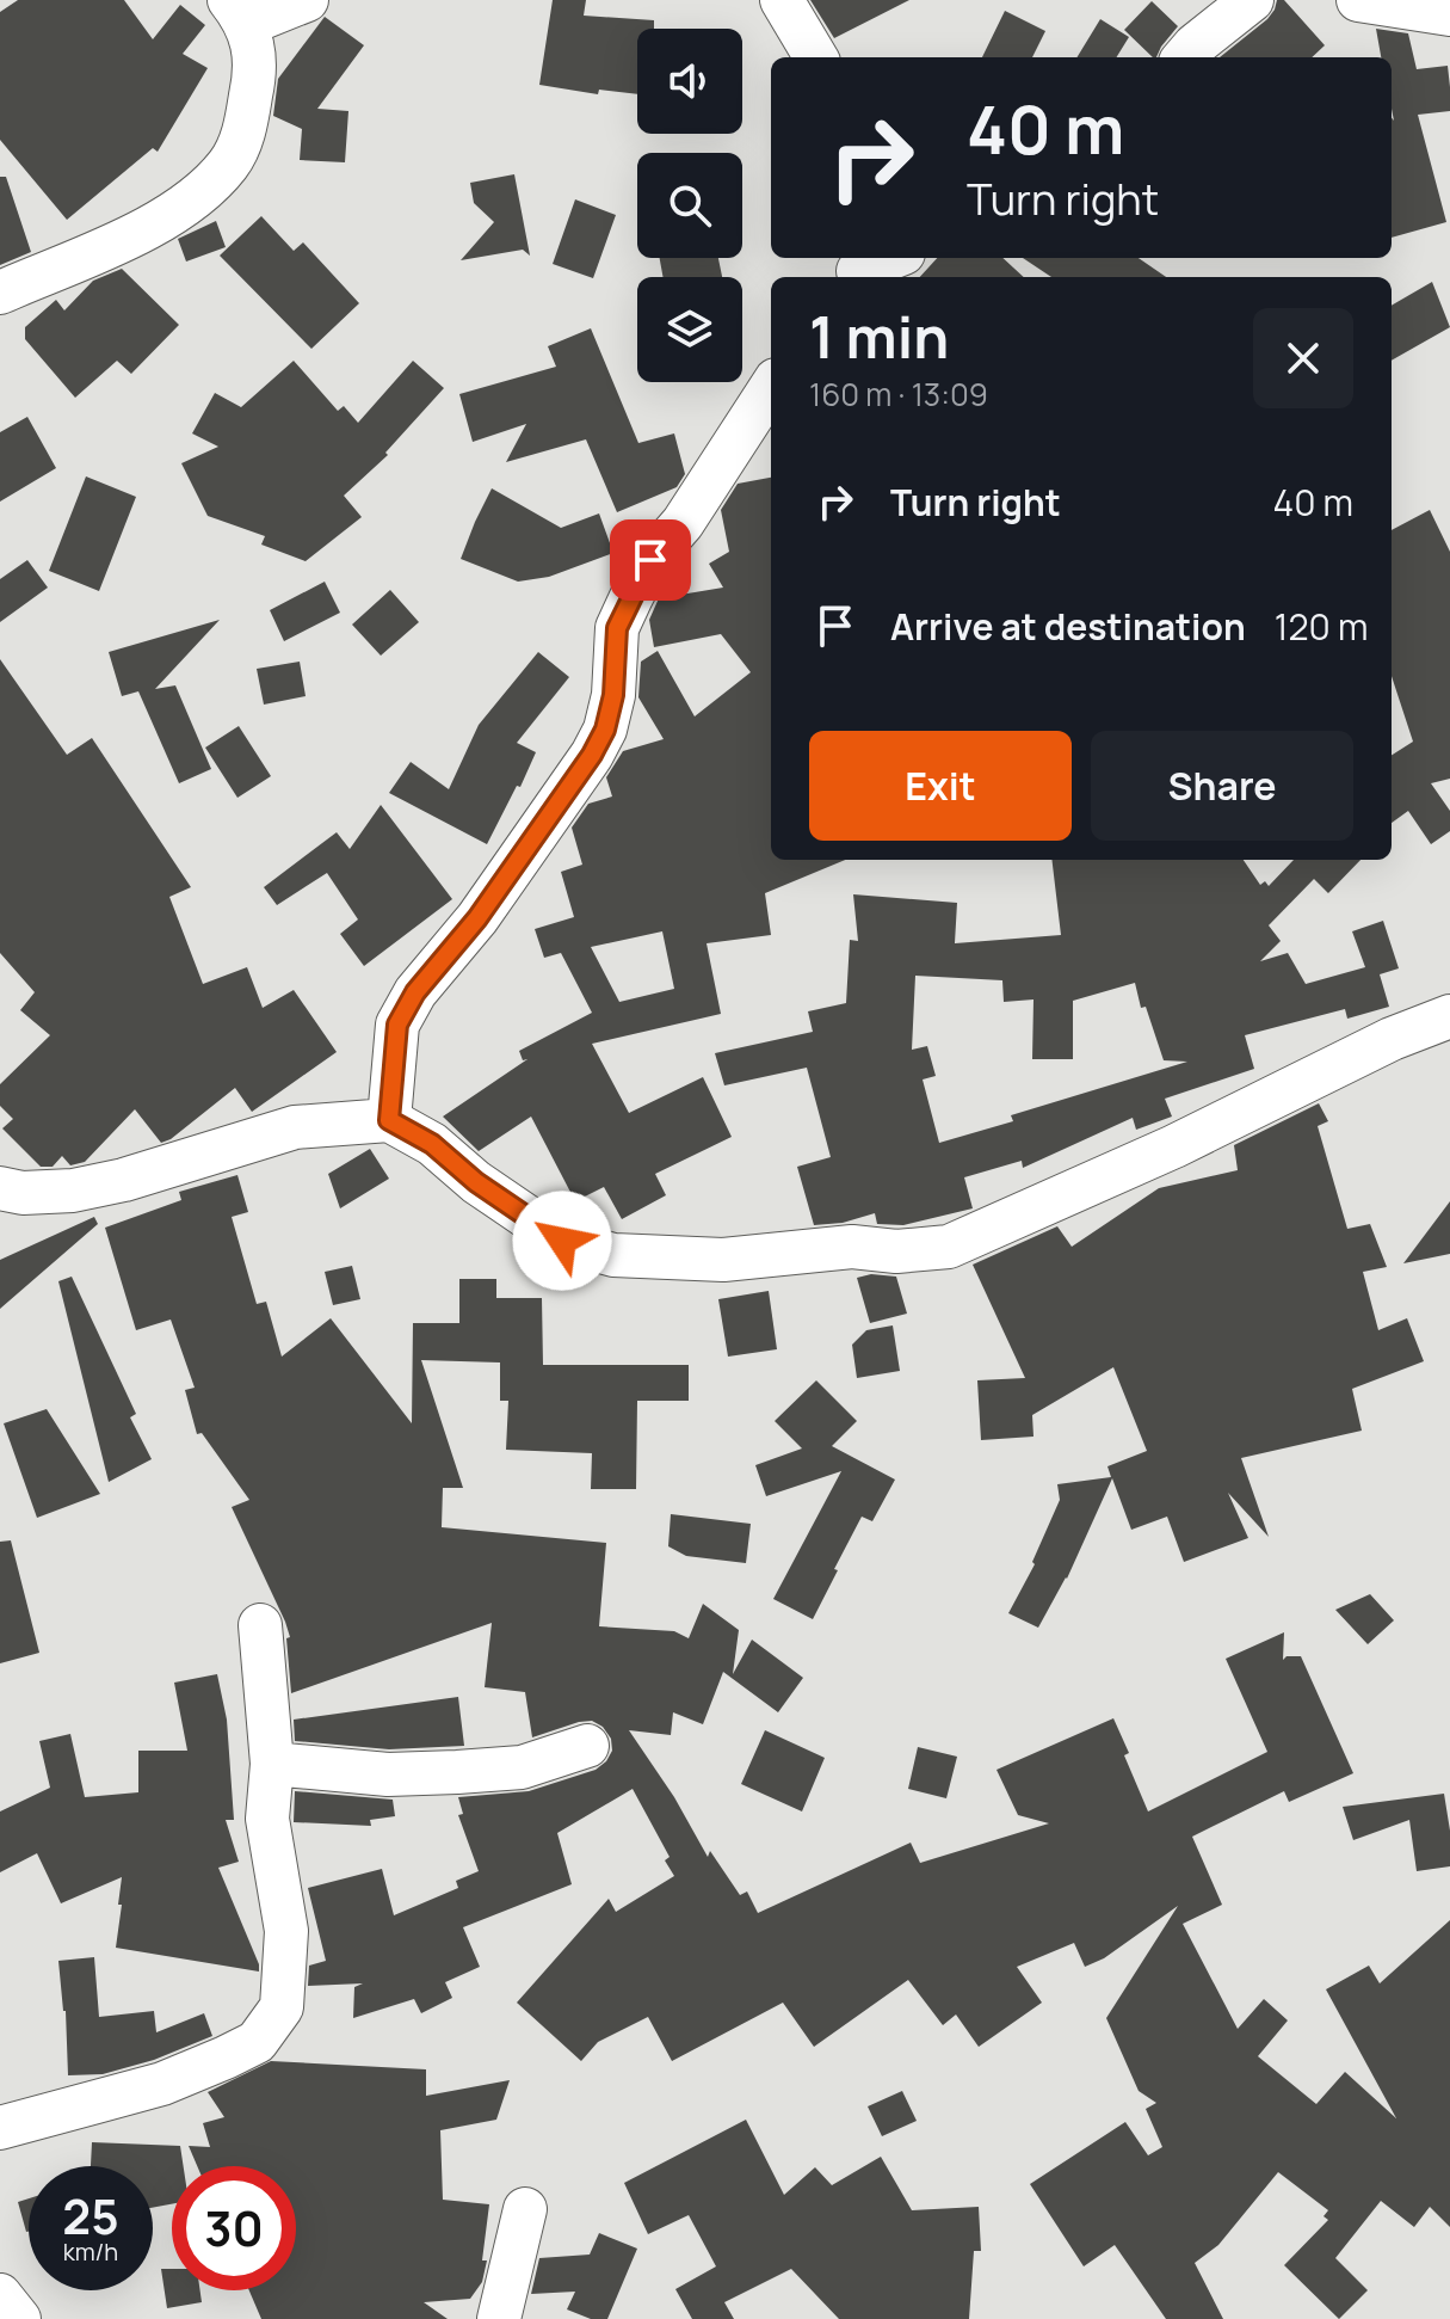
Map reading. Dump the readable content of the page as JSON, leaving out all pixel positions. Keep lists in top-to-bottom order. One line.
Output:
{"page":{"turn":["40 m","Turn right"],"heading":["1 min","160 m · 13:09"],"list":[{"name":"Turn right","value":"40 m"},{"name":"Arrive at destination","value":"120 m"}],"buttons":["Exit","Share"],"speed":"25 km/h","limit":"30"}}
